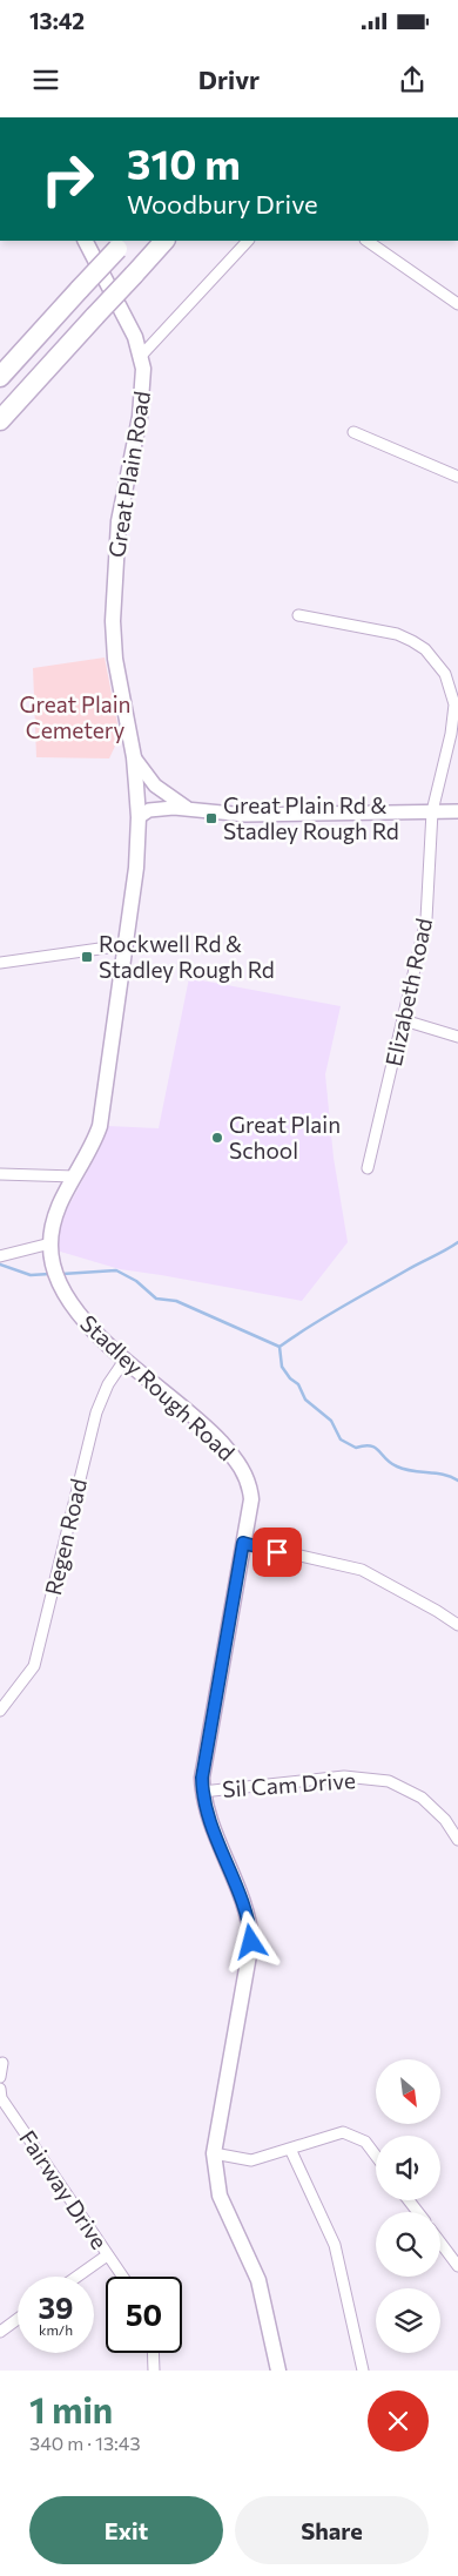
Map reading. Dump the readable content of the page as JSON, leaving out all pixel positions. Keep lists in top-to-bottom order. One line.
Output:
{"streets":{"main road":["Great Plain Road","Stadley Rough Road"],"street":["Elizabeth Road","Regen Road","Sil Cam Drive","Fairway Drive"]},"crossings":[["Great Plain Road","Elizabeth Road"],["Great Plain Road","Stadley Rough Road"],["Stadley Rough Road","Regen Road"],["Stadley Rough Road","Sil Cam Drive"]],"parks":["Great Plain Cemetery"],"places":{"transit":["Great Plain Rd & Stadley Rough Rd","Rockwell Rd & Stadley Rough Rd"],"other":["Great Plain School"]},"north":"bottom right","page":{"status":"13:42","header":"Drivr","turn":["310 m","Woodbury Drive"],"speed":"39 km/h","limit":"50","heading":["1 min","340 m · 13:43"],"buttons":["Exit","Share"]}}
